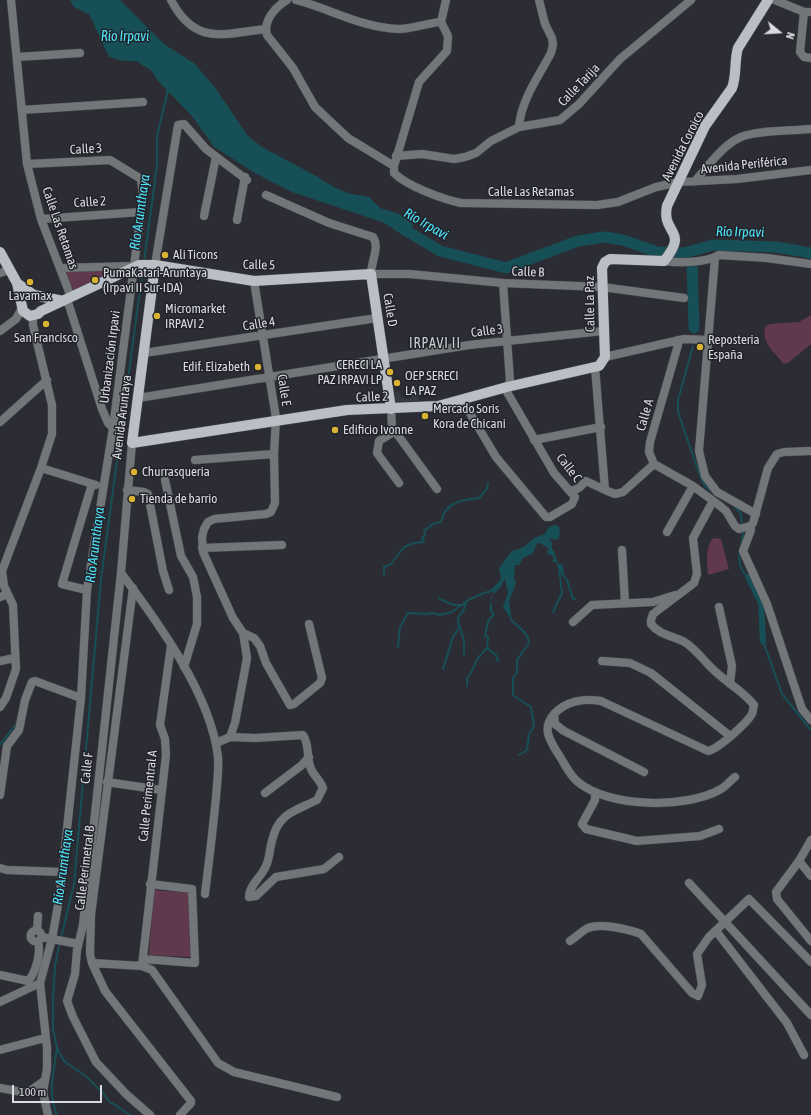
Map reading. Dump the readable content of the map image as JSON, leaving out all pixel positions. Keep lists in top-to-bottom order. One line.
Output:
{"streets":{"main road":["Avenida Coroico","Calle 2","Calle 5","Calle La Paz","Calle D","Avenida Aruntaya"],"street":["Calle Tarija","Calle 3","Avenida Periférica","Calle Las Retamas","Calle B","Calle 4","Urbanización Irpavi","Calle E","Calle A","Calle C","Calle F","Calle Perimentral A","Calle Perimetral B"]},"crossings":[["Avenida Coroico","Avenida Periférica"],["Avenida Coroico","Calle Las Retamas"],["Avenida Coroico","Calle La Paz"],["Calle 3","Calle Las Retamas"],["Calle 3","Calle 2"],["Calle 3","Calle La Paz"],["Calle 3","Calle D"],["Calle 3","Calle E"],["Calle 3","Avenida Aruntaya"],["Calle 3","Calle C"],["Avenida Periférica","Calle Las Retamas"],["Calle Las Retamas","Calle 2"],["Calle Las Retamas","Urbanización Irpavi"],["Calle 2","Calle D"],["Calle 2","Calle E"],["Calle 2","Avenida Aruntaya"],["Calle 2","Calle C"],["Calle 5","Calle B"],["Calle 5","Calle D"],["Calle 5","Urbanización Irpavi"],["Calle 5","Calle E"],["Calle 5","Avenida Aruntaya"],["Calle B","Calle La Paz"],["Calle B","Calle D"],["Calle B","Calle C"],["Calle D","Calle 4"],["Calle 4","Calle E"],["Calle 4","Avenida Aruntaya"],["Urbanización Irpavi","Avenida Aruntaya"],["Avenida Aruntaya","Calle F"]],"districts":["IRPAVI II"],"water":["Río Irpavi","Río Arumthaya"],"places":["Ali Ticons","PumaKatari-Aruntaya (Irpavi II Sur-IDA)","Lavamax","Micromarket IRPAVI 2","San Francisco","Reposteria España","Edif. Elizabeth","CERECI LA PAZ IRPAVI LP","OEP SERECI LA PAZ","Mercado Soris Kora de Chicani","Edificio Ivonne","Churrasqueria","Tienda de barrio"],"scale_bar":"100 m","north":"right"}
